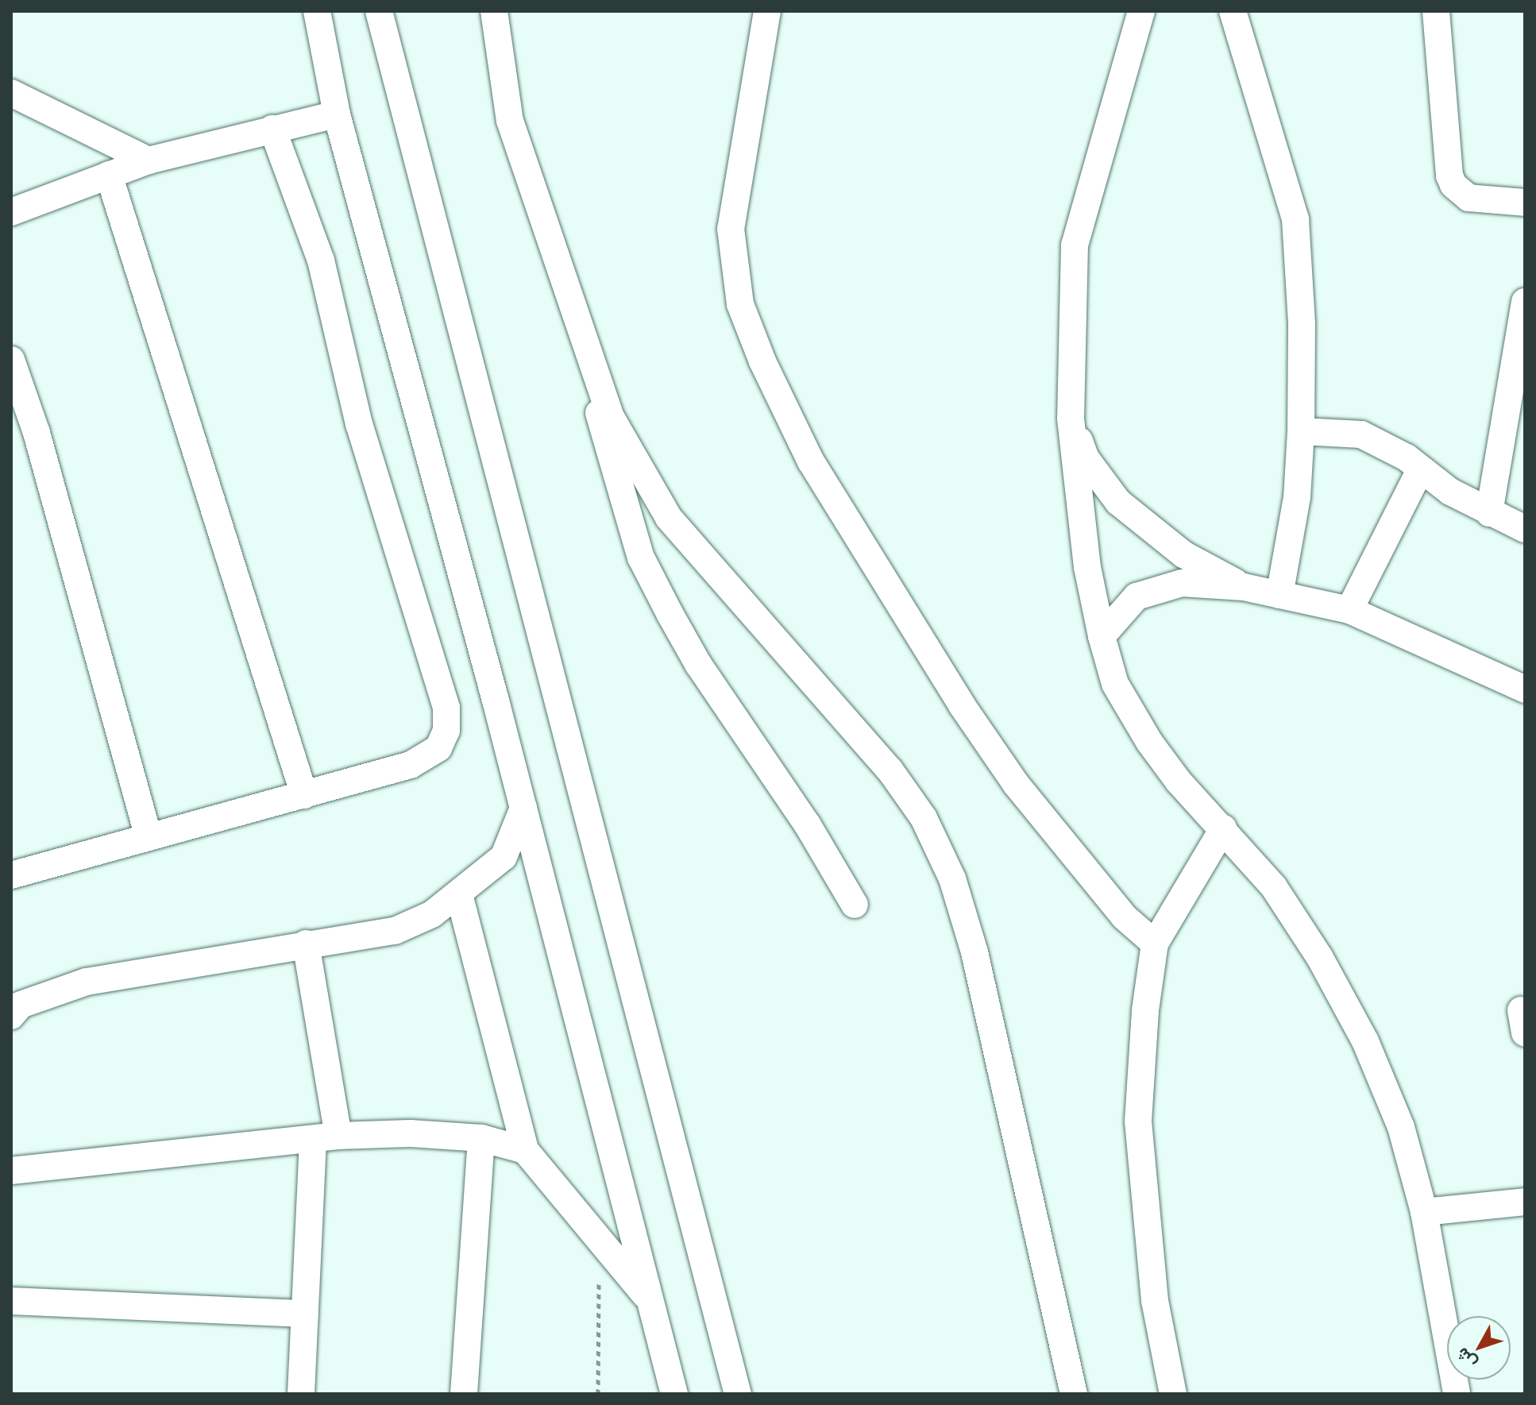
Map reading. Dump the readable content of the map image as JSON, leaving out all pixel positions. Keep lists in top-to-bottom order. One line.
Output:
{"north":"bottom left"}
